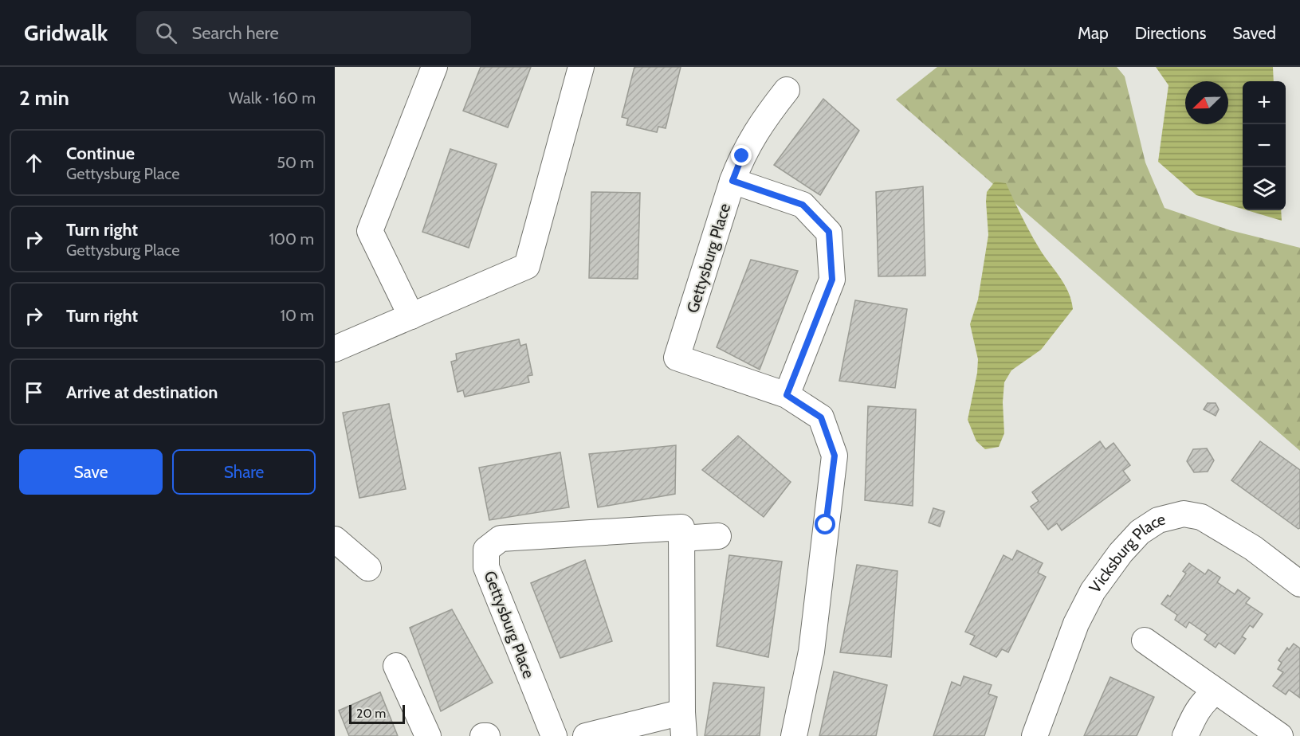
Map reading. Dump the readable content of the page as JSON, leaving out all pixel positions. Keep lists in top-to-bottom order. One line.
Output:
{"streets":{"street":["Gettysburg Place","Vicksburg Place"]},"scale_bar":"20 m","north":"bottom left","page":{"header":"Gridwalk","search":"Search here","nav":["Map","Directions","Saved"],"heading":["2 min","Walk · 160 m"],"map_buttons":["+","−"],"list":[["Continue","Gettysburg Place","50 m"],["Turn right","Gettysburg Place","100 m"],["Turn right","10 m"],"Arrive at destination"],"buttons":["Save","Share"],"scale":"20 m"}}
